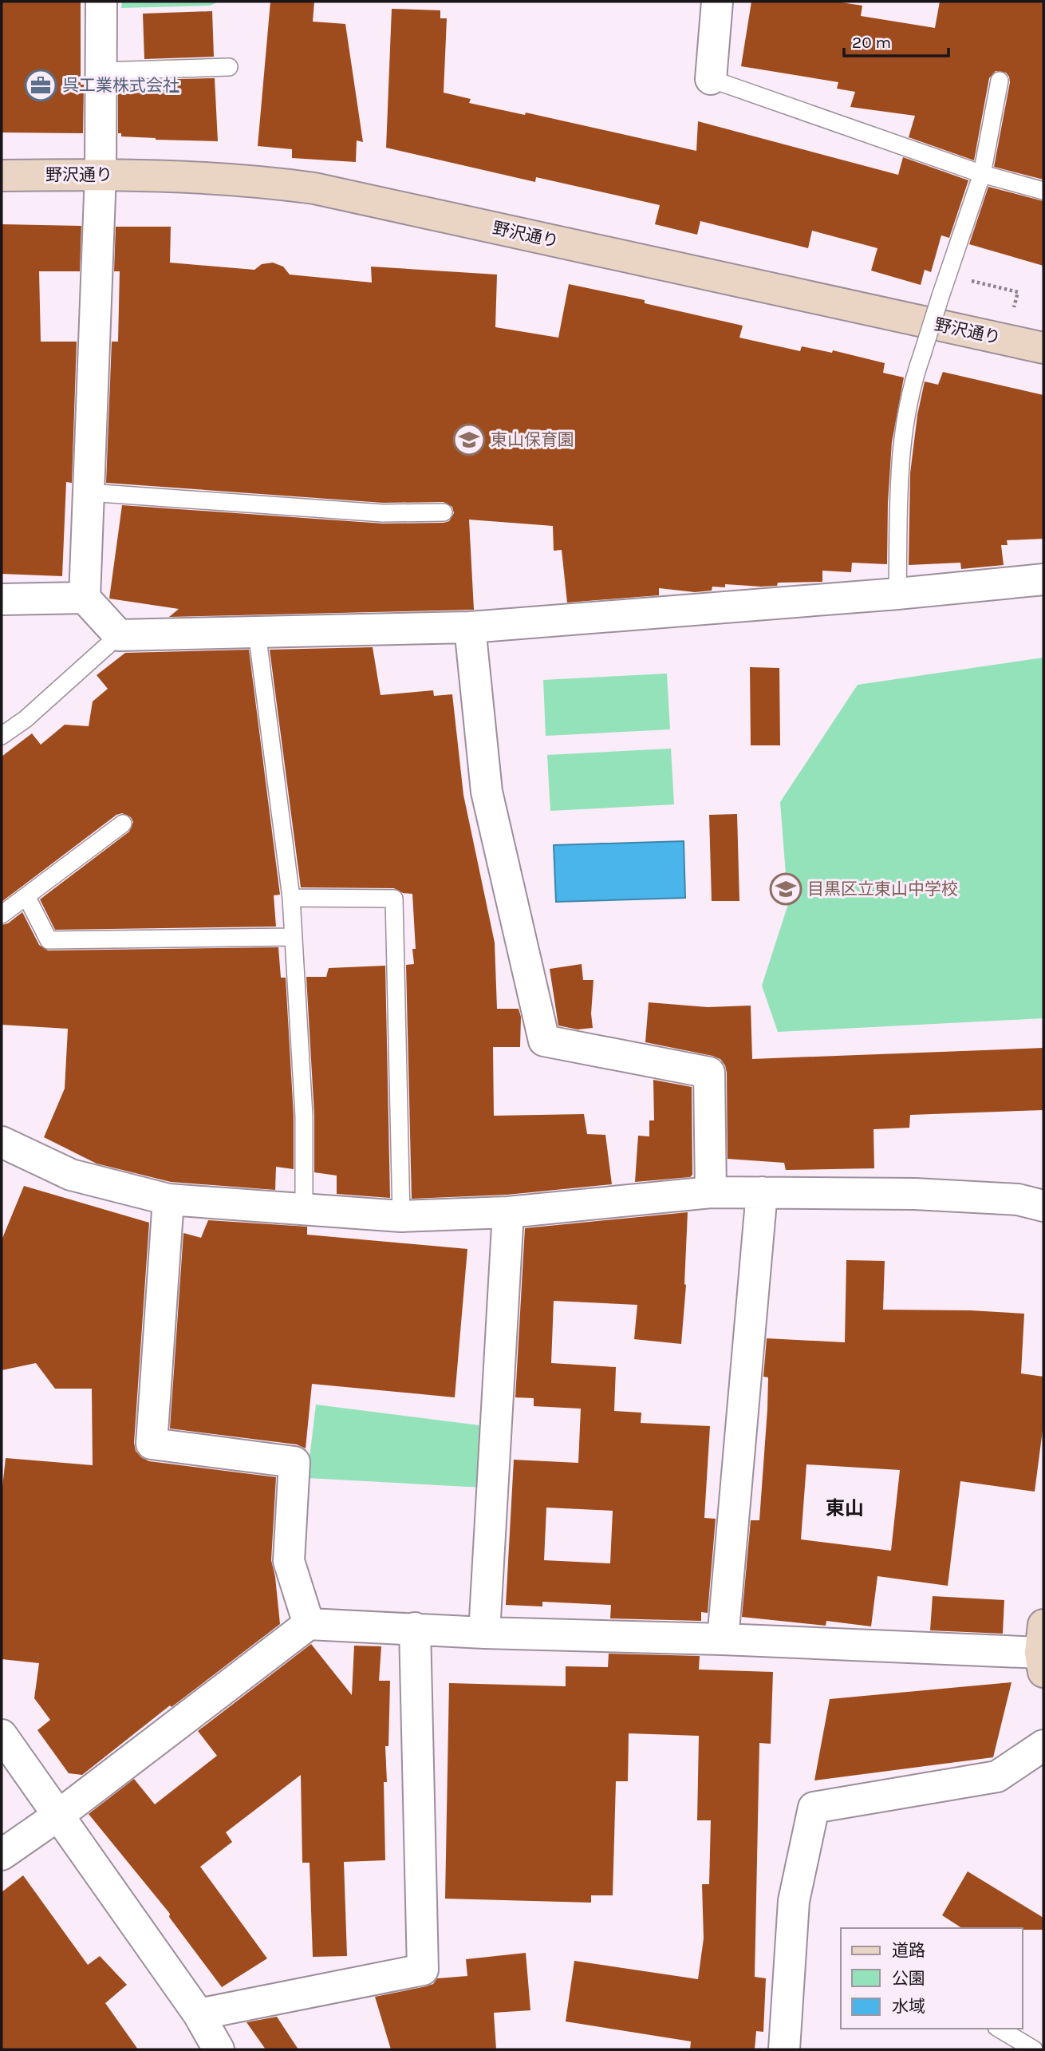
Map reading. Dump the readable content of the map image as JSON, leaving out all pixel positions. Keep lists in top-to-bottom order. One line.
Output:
{"streets":{"street":["野沢通り"]},"districts":["東山"],"places":{"office":["呉工業株式会社"],"school or university":["東山保育園","目黒区立東山中学校"]},"legend":["道路","公園","水域"],"scale_bar":"20 m"}
